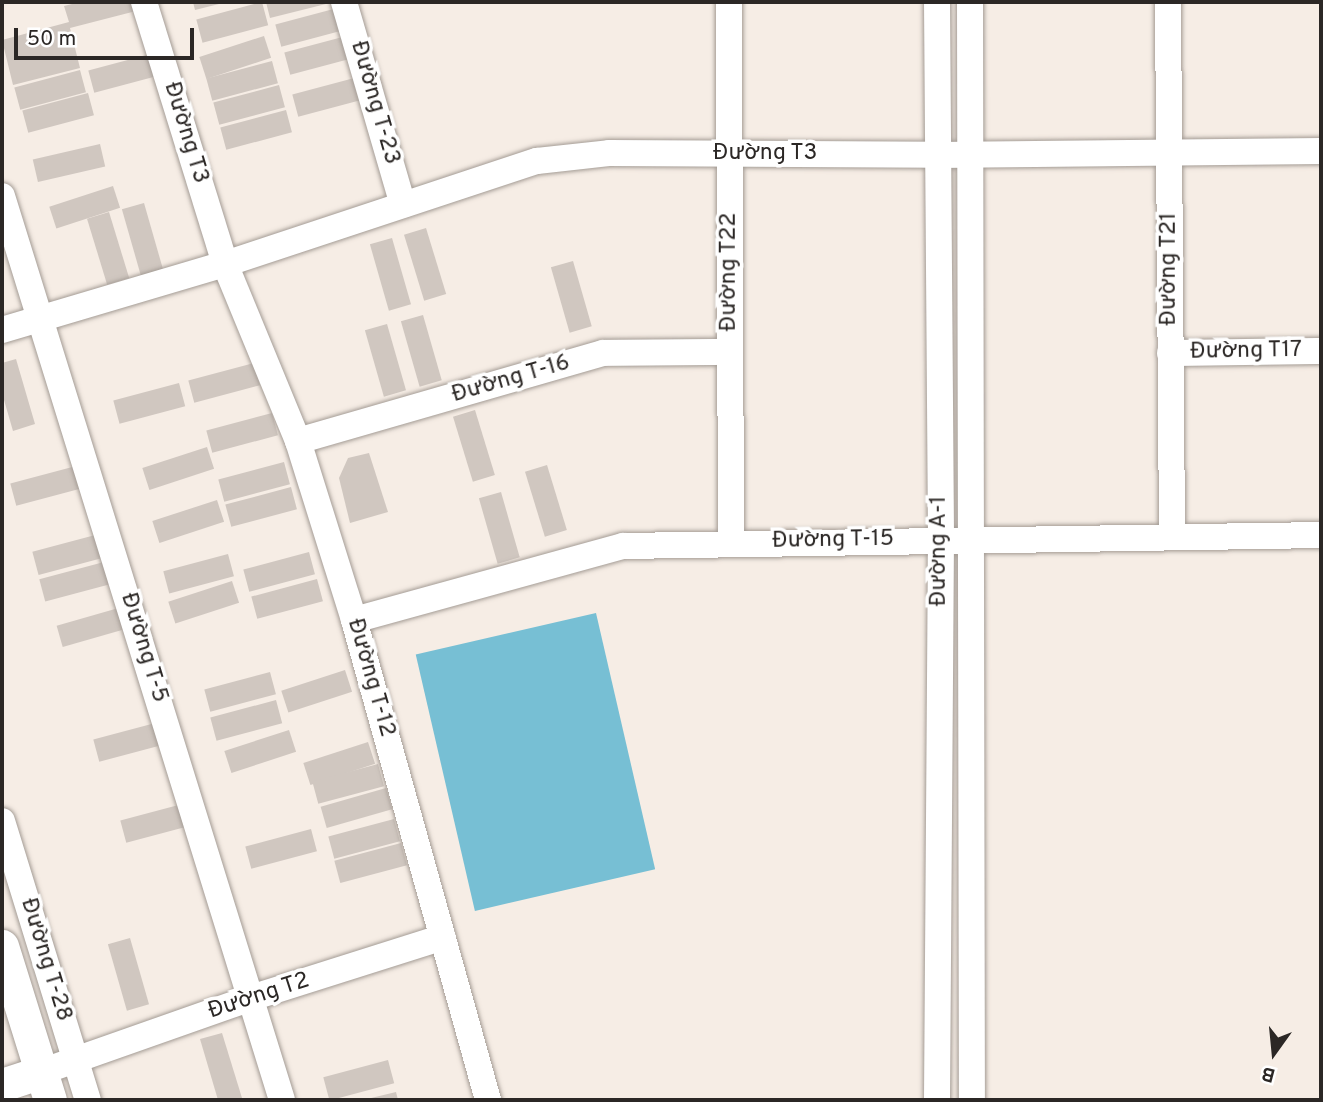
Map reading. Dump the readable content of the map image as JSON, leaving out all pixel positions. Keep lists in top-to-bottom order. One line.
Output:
{"streets":{"street":["Đường T-23","Đường T3","Đường T21","Đường T22","Đường T17","Đường T-16","Đường T-15","Đường A-1","Đường T-5","Đường T-12","Đường T-28","Đường T2"]},"crossings":[["Đường T-23","Đường T3"],["Đường T3","Đường T21"],["Đường T3","Đường T22"],["Đường T3","Đường A-1"],["Đường T3","Đường T-5"],["Đường T3","Đường T-12"],["Đường T21","Đường T17"],["Đường T21","Đường T-15"],["Đường T22","Đường T-16"],["Đường T22","Đường T-15"],["Đường T-16","Đường T-12"],["Đường T-15","Đường A-1"],["Đường T-15","Đường T-12"],["Đường T-5","Đường T2"],["Đường T-12","Đường T2"],["Đường T-28","Đường T2"]],"scale_bar":"50 m","north":"bottom"}
